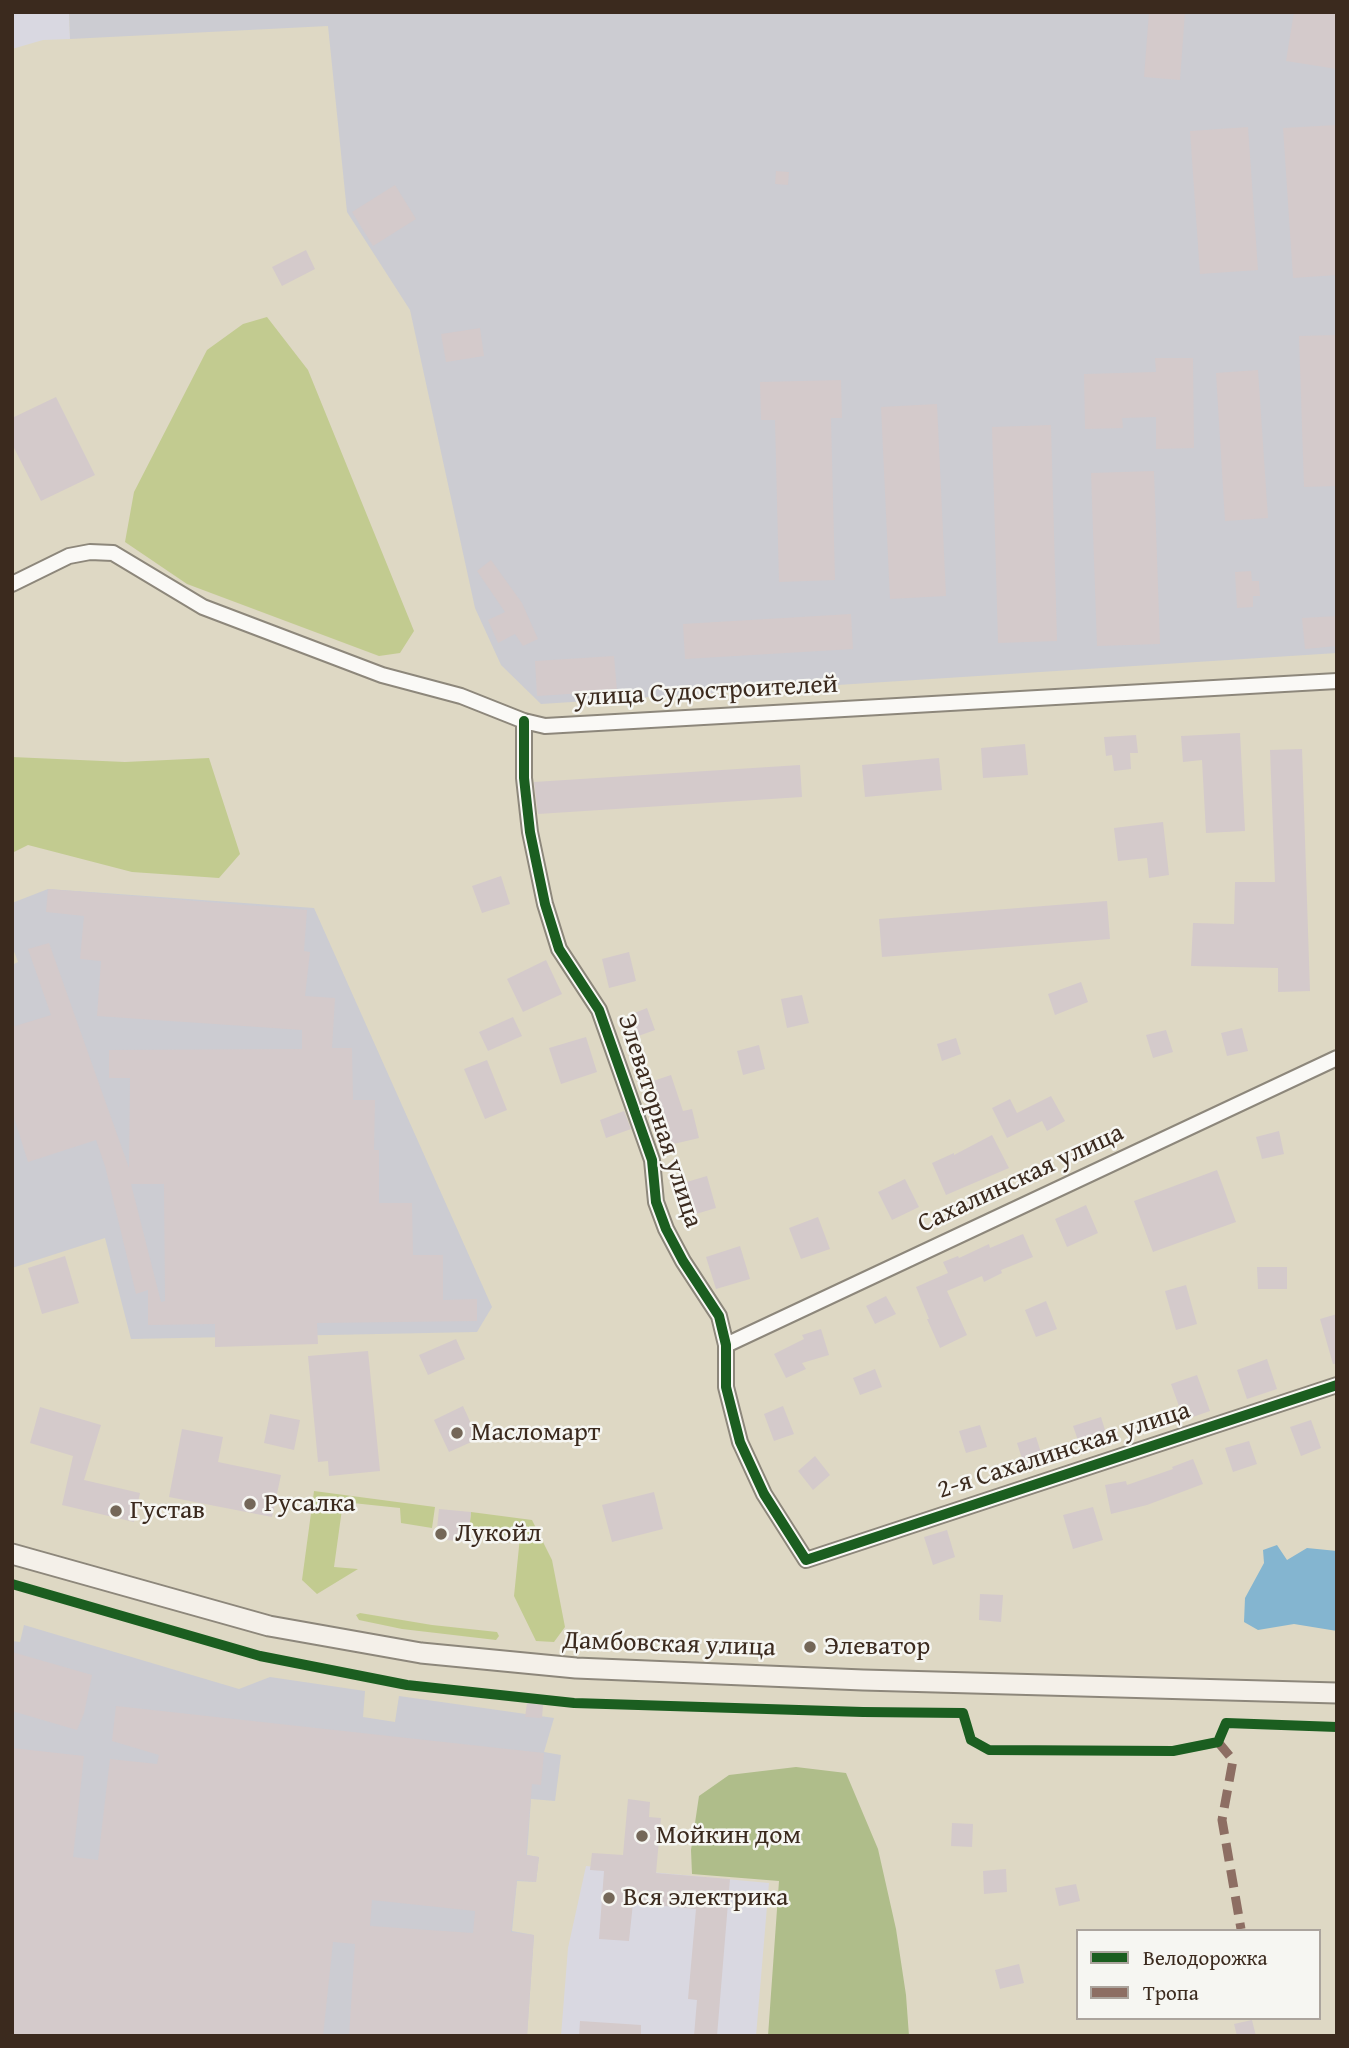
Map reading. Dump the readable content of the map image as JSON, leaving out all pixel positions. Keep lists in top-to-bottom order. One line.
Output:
{"streets":{"main road":["Дамбовская улица"],"street":["улица Судостроителей","Элеваторная улица","Сахалинская улица","2-я Сахалинская улица"]},"crossings":[["улица Судостроителей","Элеваторная улица"],["Элеваторная улица","Сахалинская улица"],["Элеваторная улица","2-я Сахалинская улица"]],"places":["Масломарт","Русалка","Густав","Лукойл","Элеватор","Мойкин дом","Вся электрика"],"legend":["Велодорожка","Тропа"]}
